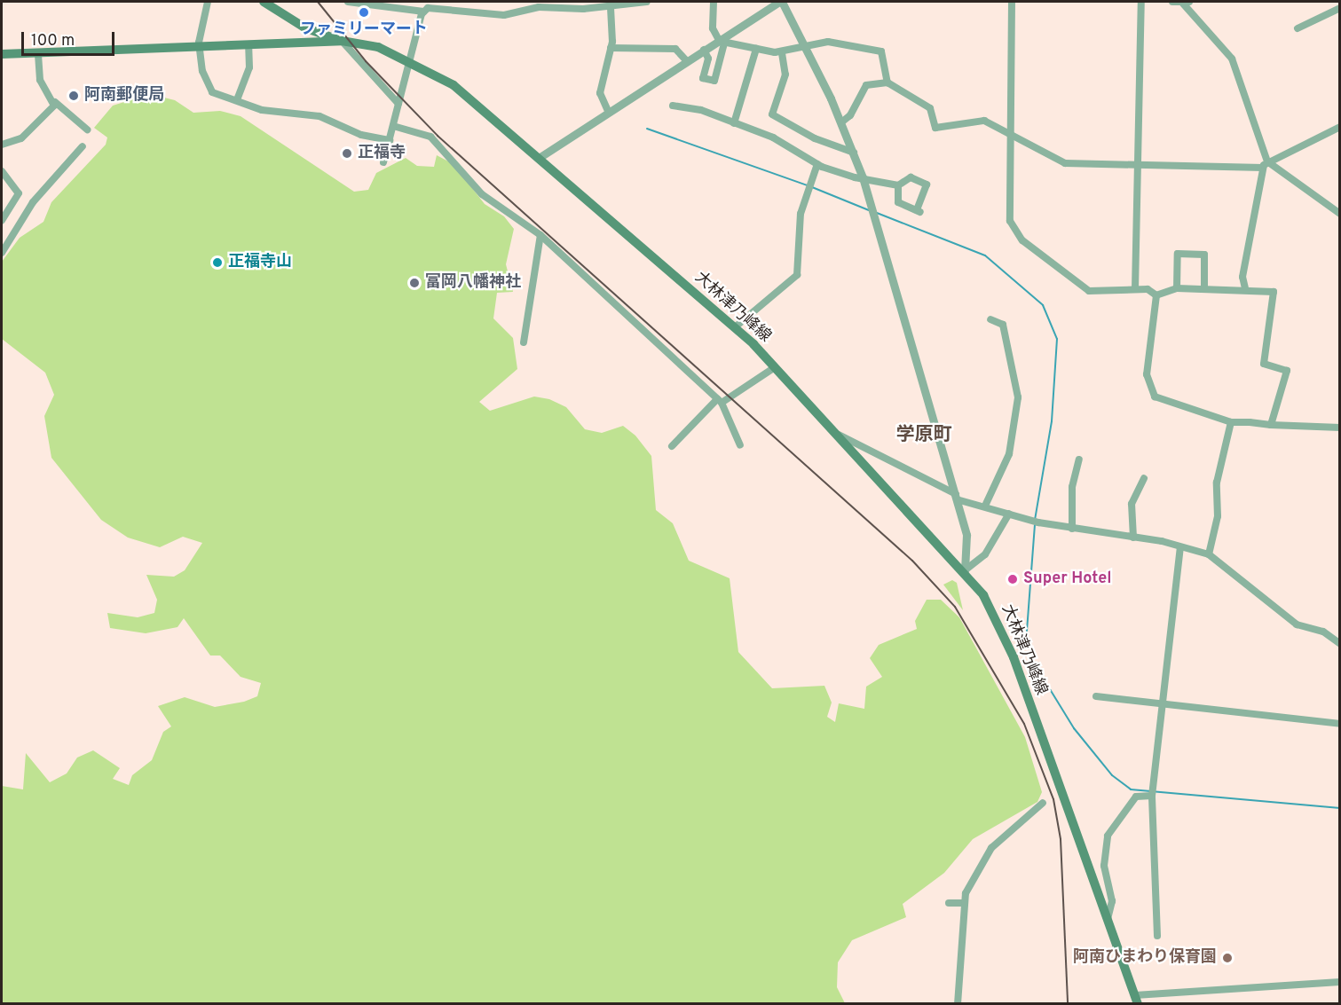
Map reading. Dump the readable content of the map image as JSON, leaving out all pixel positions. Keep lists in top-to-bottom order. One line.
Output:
{"streets":{"main road":["大林津乃峰線"]},"districts":["学原町"],"places":["ファミリーマート","阿南郵便局","正福寺","正福寺山","富岡八幡神社","Super Hotel","阿南ひまわり保育園"],"scale_bar":"100 m"}
